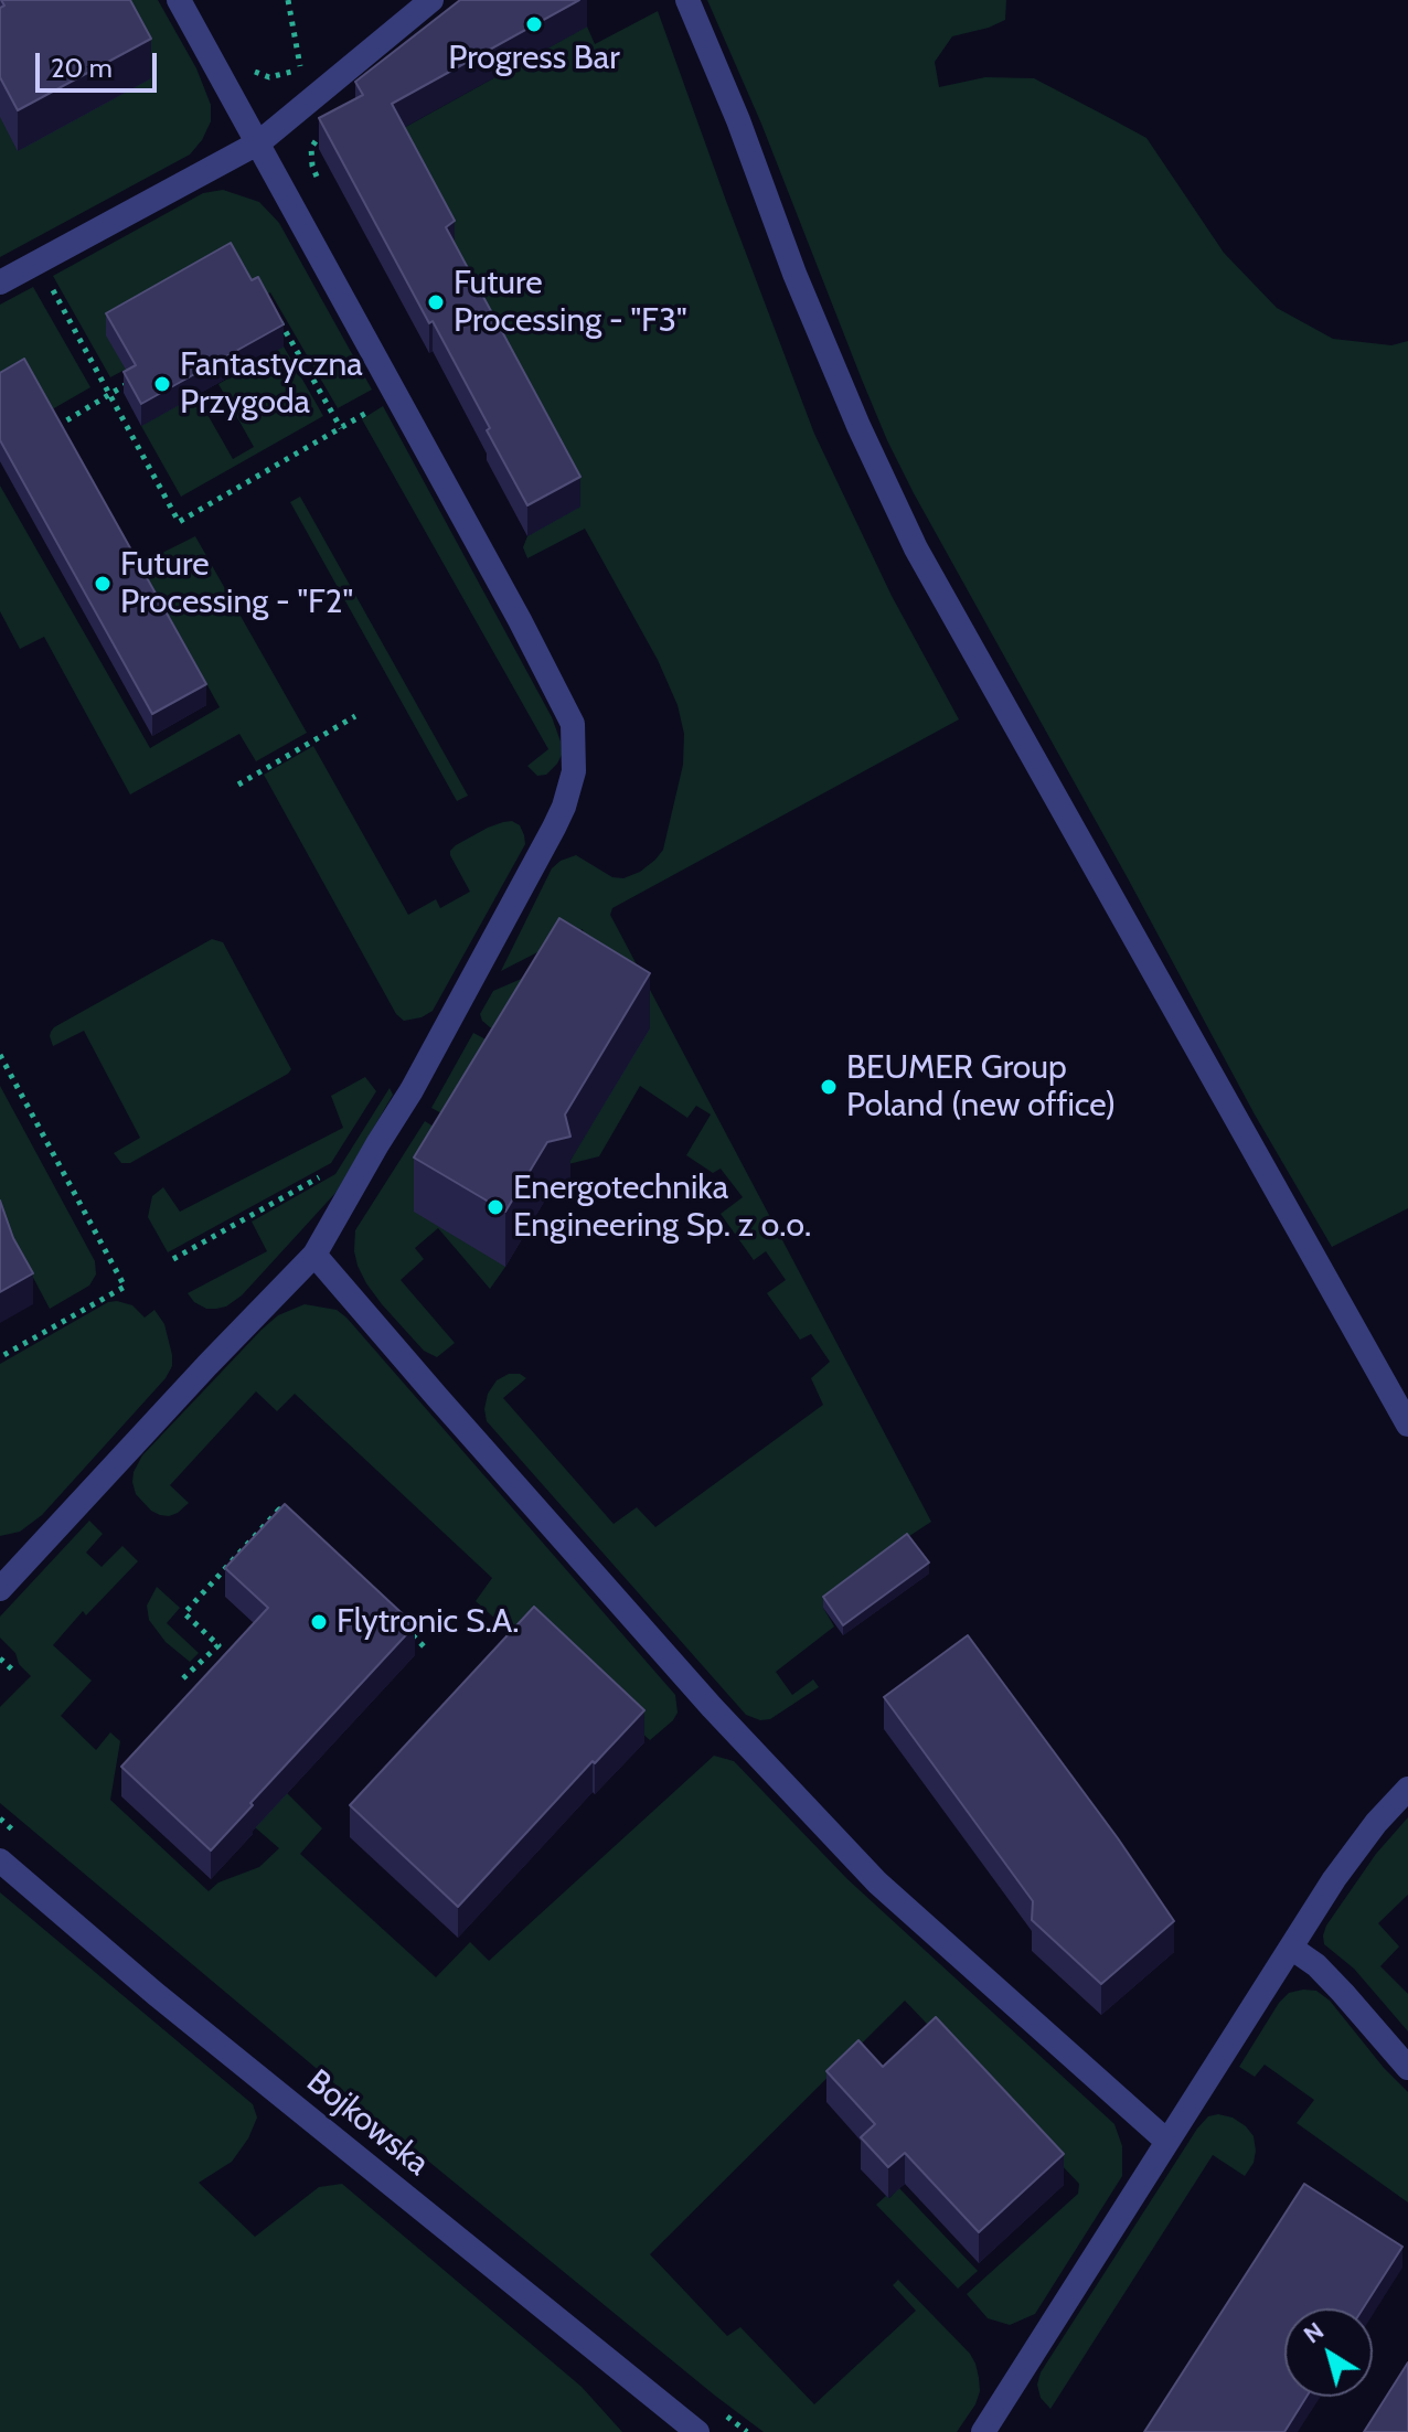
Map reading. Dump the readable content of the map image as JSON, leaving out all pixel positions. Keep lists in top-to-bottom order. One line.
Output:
{"streets":{"street":["Bojkowska"]},"places":["Progress Bar","Future Processing - \"F3\"","Fantastyczna Przygoda","Future Processing - \"F2\"","BEUMER Group Poland (new office)","Energotechnika Engineering Sp. z o.o.","Flytronic S.A."],"scale_bar":"20 m","north":"top left"}
